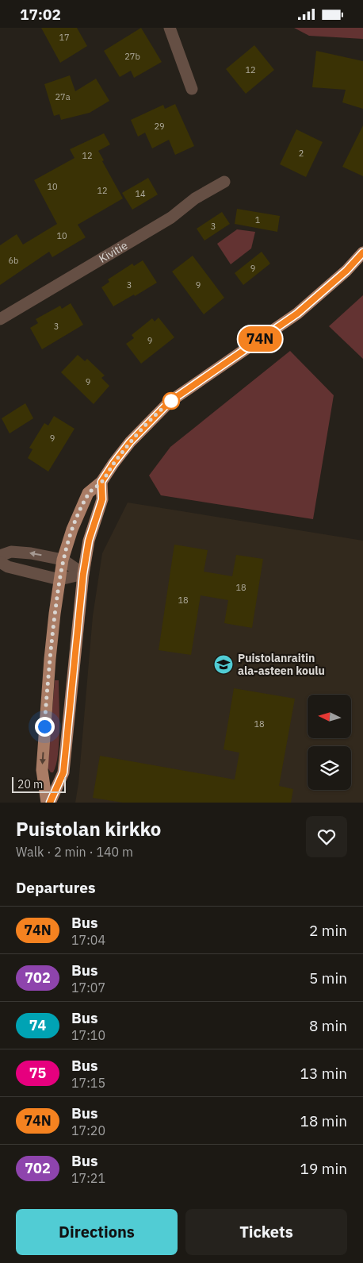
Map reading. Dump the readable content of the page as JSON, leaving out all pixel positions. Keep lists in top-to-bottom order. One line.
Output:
{"streets":{"street":["Kivitie"]},"places":{"school or university":["Puistolanraitin ala-asteen koulu"]},"lines":["bus line 74N"],"house_numbers":["17","27b","12","27a","29","2","12","10","12","14","1","3","10","6b","9","3","9","3","9","9","9","18","18","18"],"scale_bar":"20 m","north":"left","page":{"status":"17:02","on_map":"74N","scale":"20 m","heading":[["Puistolan kirkko","Walk · 2 min · 140 m"],"Departures"],"list":[{"mark":"74N","name":"Bus","note":"17:04","value":"2 min"},{"mark":"702","name":"Bus","note":"17:07","value":"5 min"},{"mark":"74","name":"Bus","note":"17:10","value":"8 min"},{"mark":"75","name":"Bus","note":"17:15","value":"13 min"},{"mark":"74N","name":"Bus","note":"17:20","value":"18 min"},{"mark":"702","name":"Bus","note":"17:21","value":"19 min"}],"buttons":["Directions","Tickets"]}}
